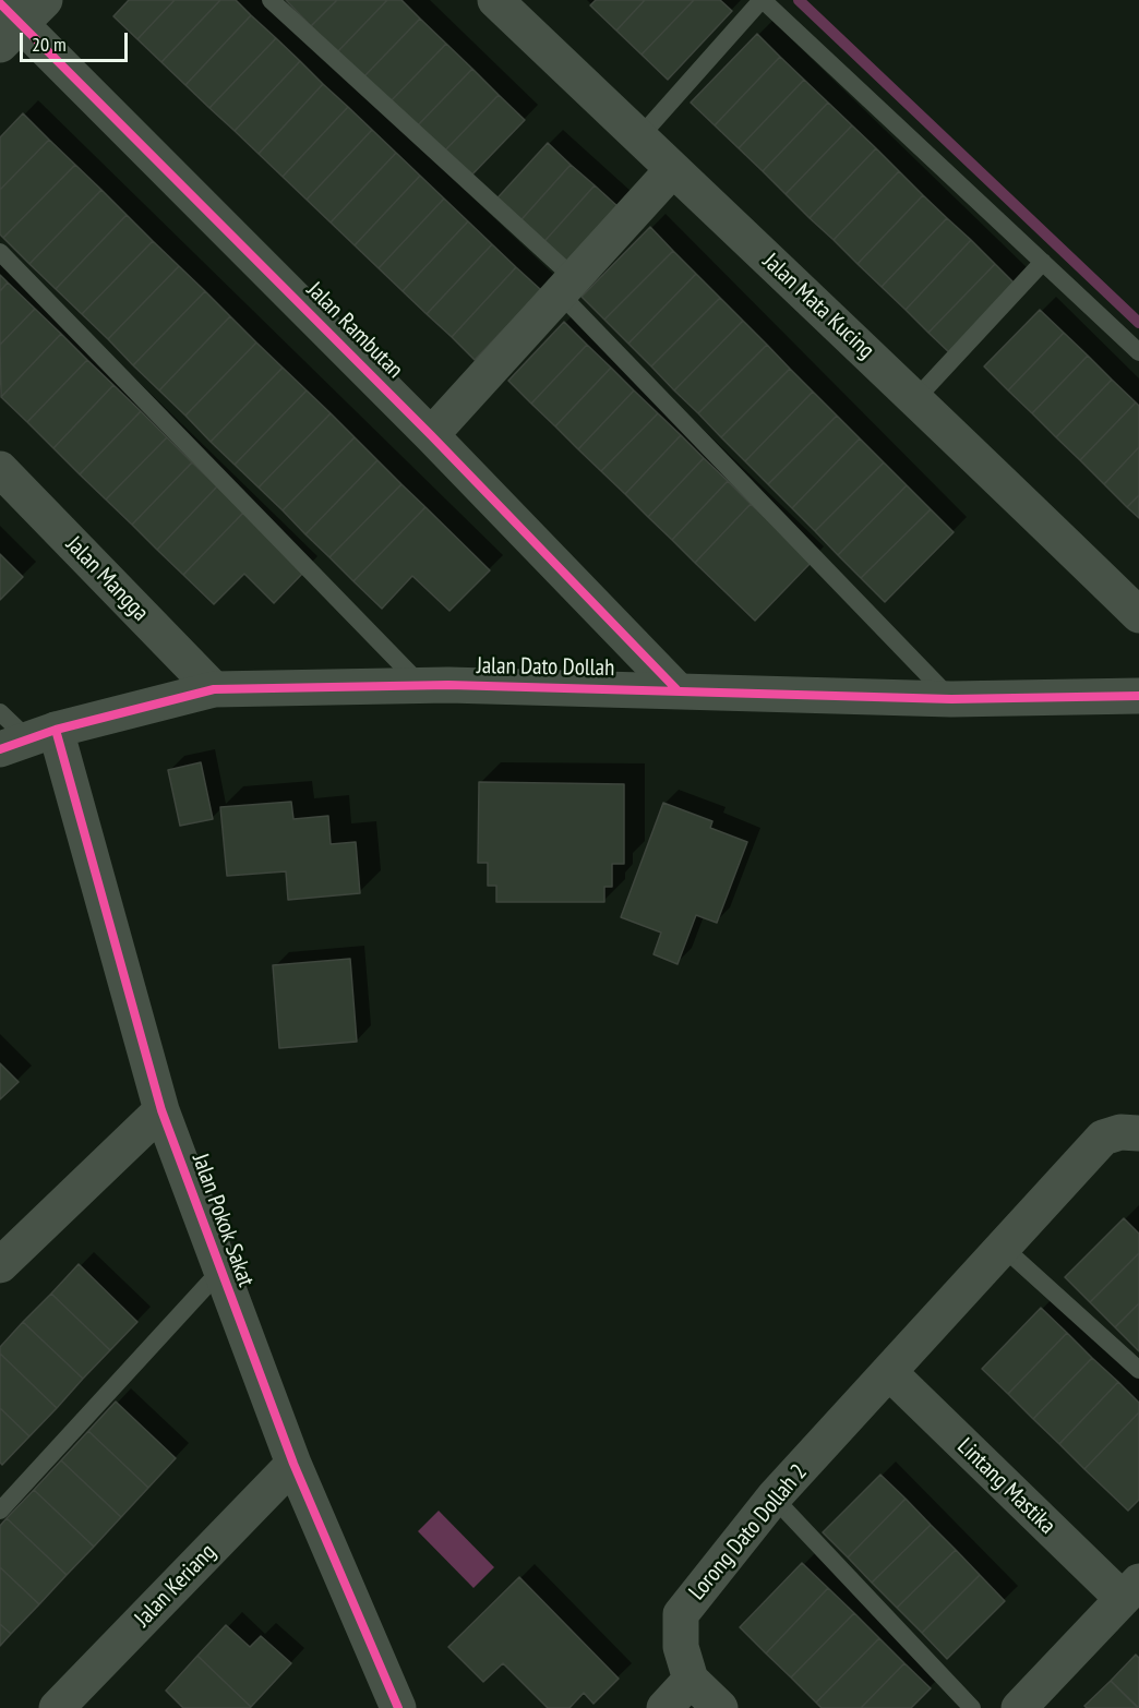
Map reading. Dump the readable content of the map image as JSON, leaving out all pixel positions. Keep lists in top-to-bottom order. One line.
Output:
{"streets":{"street":["Jalan Mata Kucing","Jalan Rambutan","Jalan Mangga","Jalan Dato Dollah","Jalan Pokok Sakat","Lintang Mastika","Lorong Dato Dollah 2","Jalan Keriang"]},"crossings":[["Jalan Rambutan","Jalan Dato Dollah"],["Jalan Mangga","Jalan Dato Dollah"],["Jalan Dato Dollah","Jalan Pokok Sakat"],["Jalan Pokok Sakat","Jalan Keriang"],["Lintang Mastika","Lorong Dato Dollah 2"]],"scale_bar":"20 m"}
